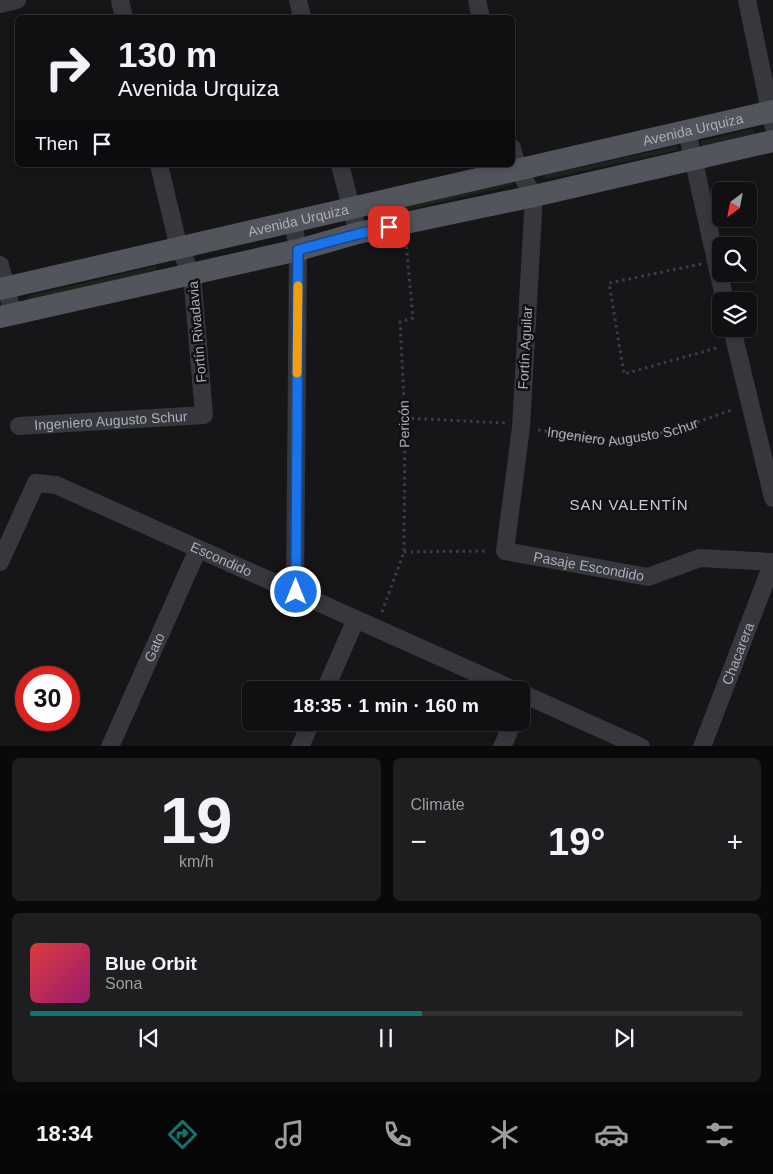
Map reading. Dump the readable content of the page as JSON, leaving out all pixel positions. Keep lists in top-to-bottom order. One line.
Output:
{"streets":{"main road":["Avenida Urquiza"],"street":["Fortín Rivadavia","Fortín Aguilar","Ingeniero Augusto Schur","Escondido","Pasaje Escondido","Gato","Chacarera"],"path":["Pericón"]},"crossings":[["Avenida Urquiza","Fortín Rivadavia"],["Avenida Urquiza","Fortín Aguilar"],["Avenida Urquiza","Pericón"],["Fortín Rivadavia","Ingeniero Augusto Schur"],["Fortín Aguilar","Ingeniero Augusto Schur"],["Fortín Aguilar","Pasaje Escondido"],["Ingeniero Augusto Schur","Pericón"],["Pericón","Escondido"],["Escondido","Gato"],["Pasaje Escondido","Chacarera"]],"districts":["SAN VALENTÍN"],"north":"bottom left","page":{"turn":["130 m","Avenida Urquiza"],"then":"Then","limit":"30","trip":"18:35 · 1 min · 160 m","tile":[["19","km/h"],"Climate"],"heat":["−","19°","+"],"song":["Blue Orbit","Sona"],"tabs":"18:34"}}
